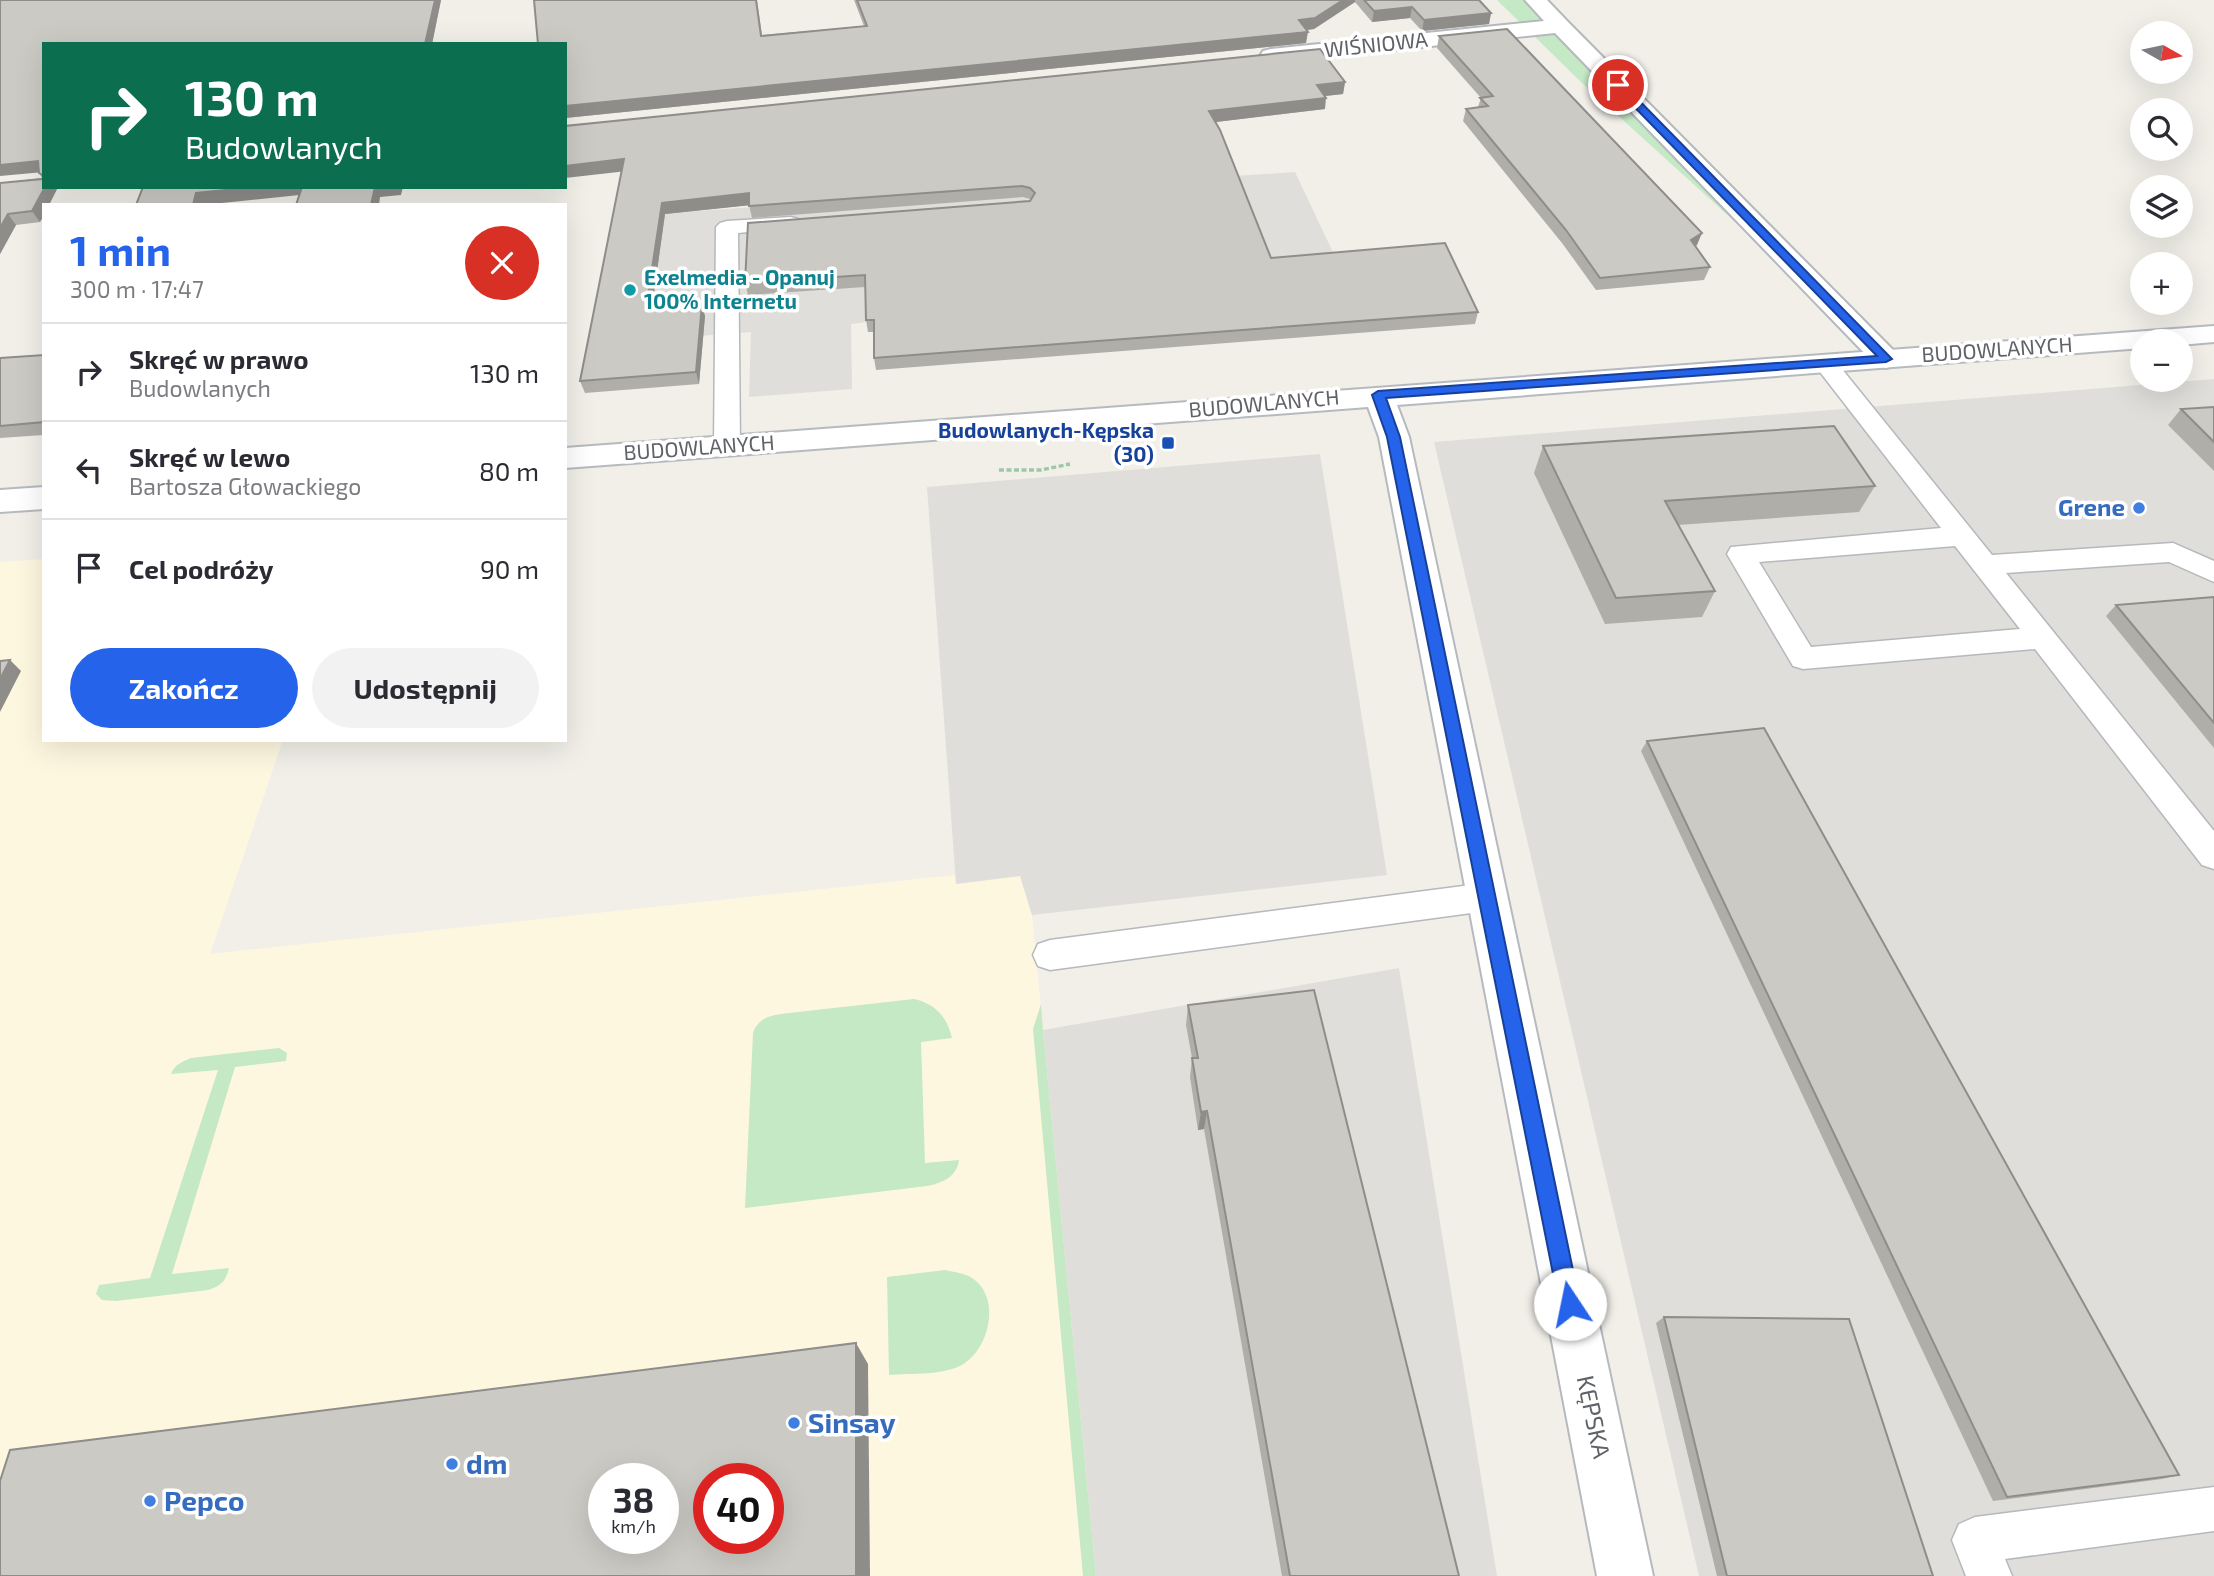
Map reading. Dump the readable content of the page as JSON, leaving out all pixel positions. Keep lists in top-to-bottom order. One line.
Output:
{"streets":{"street":["WIŚNIOWA","BUDOWLANYCH","KĘPSKA"]},"crossings":[["BUDOWLANYCH","KĘPSKA"]],"places":{"other":["Exelmedia - Opanuj 100% Internetu","Grene","Sinsay","dm","Pepco"],"transit":["Budowlanych-Kępska (30)"]},"north":"right","page":{"map_buttons":["+","−"],"turn":["130 m","Budowlanych"],"heading":["1 min","300 m · 17:47"],"list":[{"name":"Skręć w prawo","note":"Budowlanych","value":"130 m"},{"name":"Skręć w lewo","note":"Bartosza Głowackiego","value":"80 m"},{"name":"Cel podróży","value":"90 m"}],"buttons":["Zakończ","Udostępnij"],"speed":"38 km/h","limit":"40"}}
